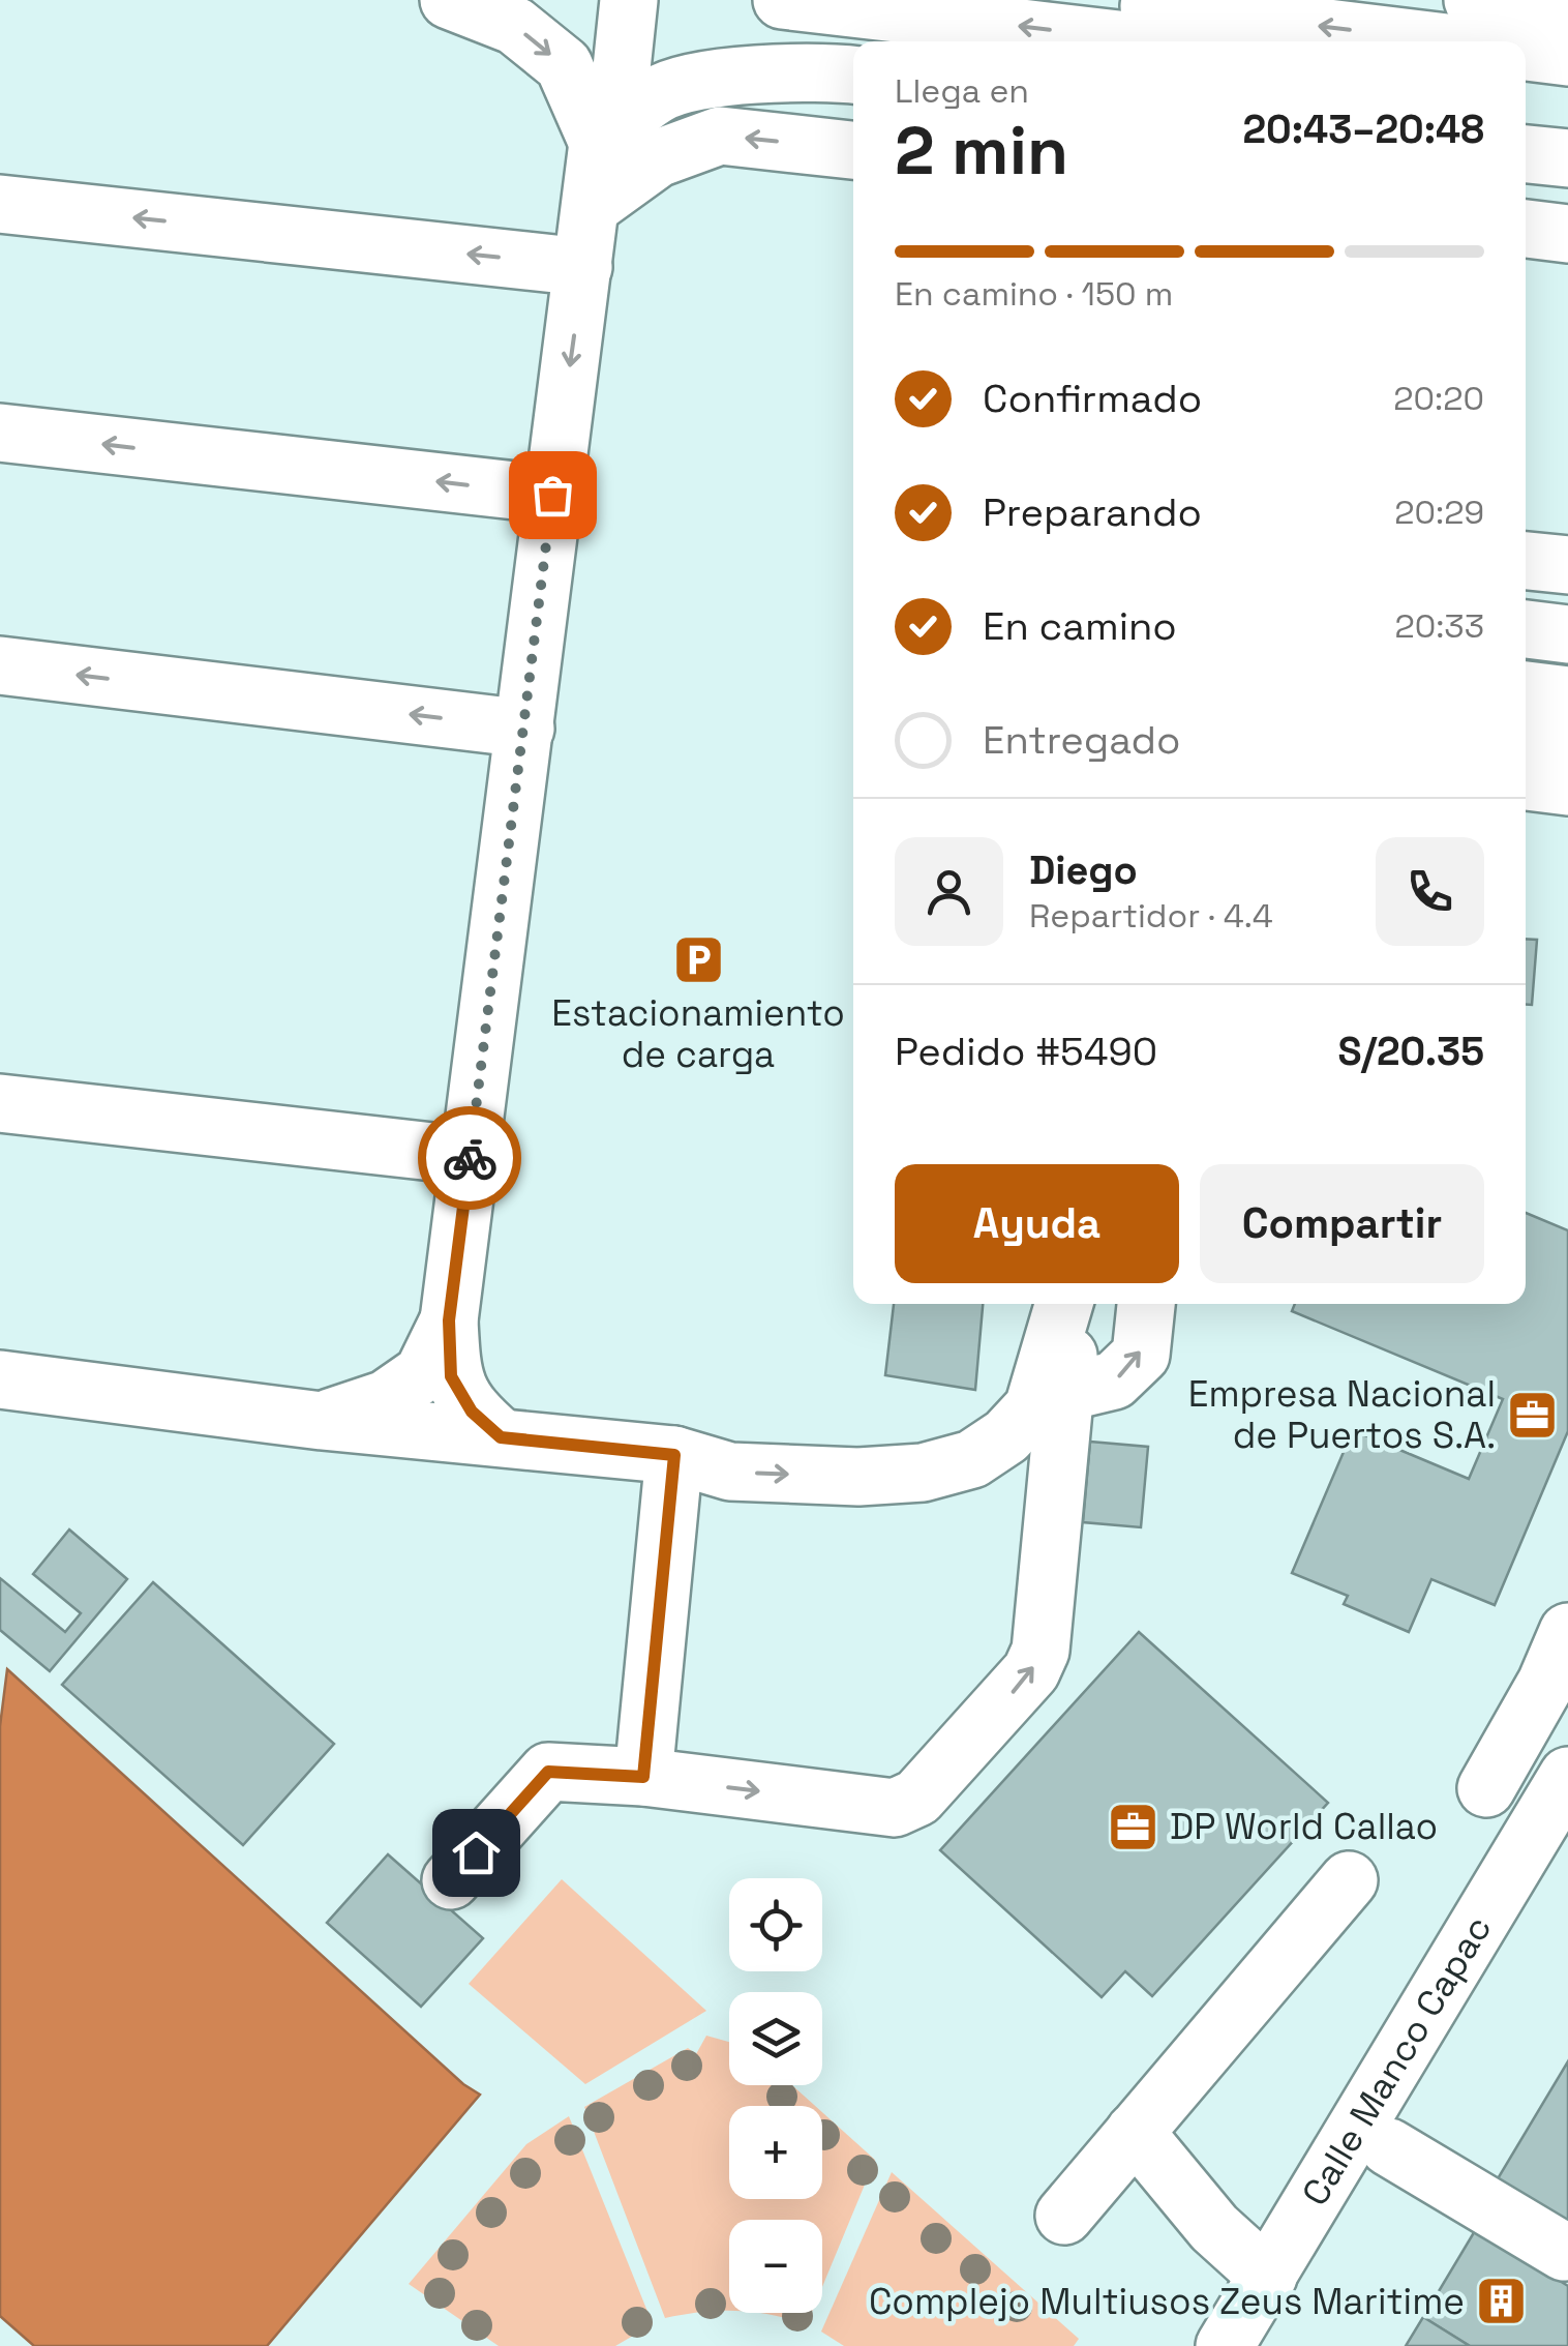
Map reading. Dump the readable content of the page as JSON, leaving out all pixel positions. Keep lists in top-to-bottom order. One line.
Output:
{"streets":{"main road":["Calle Manco Capac"]},"places":{"parking":["Estacionamiento de carga"],"office":["Empresa Nacional de Puertos S.A.","DP World Callao"],"building":["Complejo Multiusos Zeus Maritime"]},"page":{"heading":["2 min","Llega en","20:43–20:48"],"panel":["Diego","Repartidor · 4.4","Pedido #5490","S/20.35"],"bar":"En camino · 150 m","list":[["Confirmado","20:20"],["Preparando","20:29"],["En camino","20:33"],"Entregado"],"buttons":["Ayuda","Compartir"],"map_buttons":["+","−"]}}
